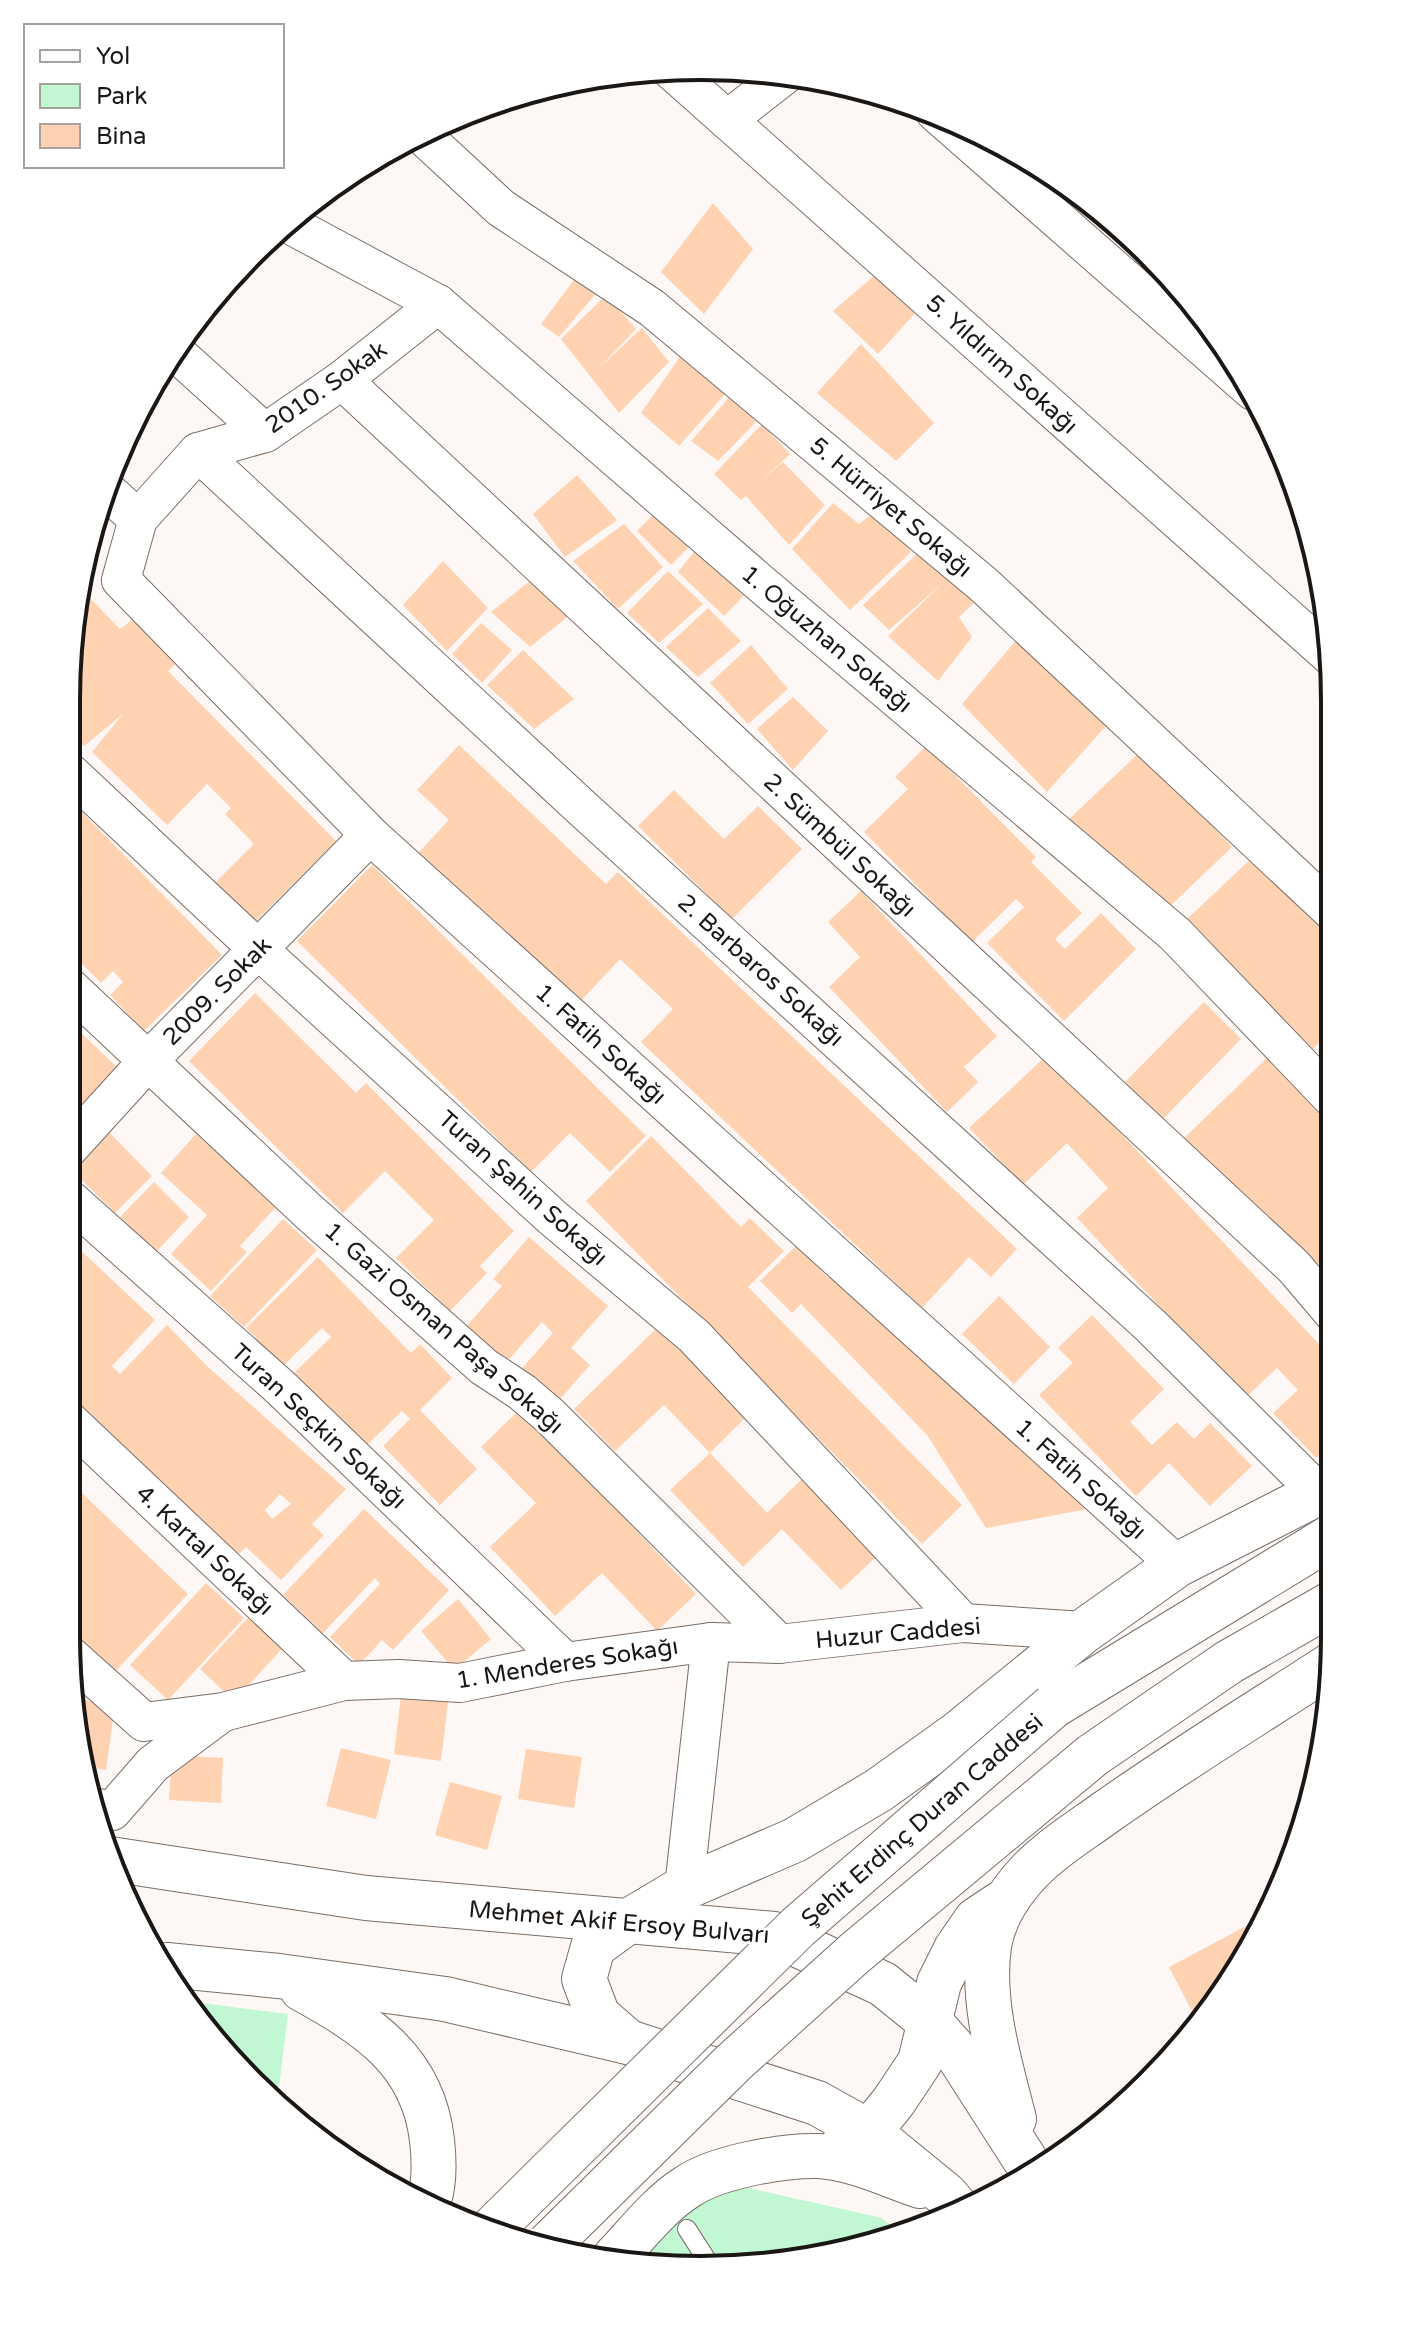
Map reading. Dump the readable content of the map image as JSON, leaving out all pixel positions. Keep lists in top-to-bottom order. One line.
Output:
{"streets":{"main road":["Şehit Erdinç Duran Caddesi","Mehmet Akif Ersoy Bulvarı"],"street":["5. Yıldırım Sokağı","2010. Sokak","5. Hürriyet Sokağı","1. Oğuzhan Sokağı","2. Sümbül Sokağı","2. Barbaros Sokağı","2009. Sokak","1. Fatih Sokağı","Turan Şahin Sokağı","1. Gazi Osman Paşa Sokağı","Turan Seçkin Sokağı","4. Kartal Sokağı","Huzur Caddesi","1. Menderes Sokağı"]},"crossings":[["2010. Sokak","1. Oğuzhan Sokağı"],["2010. Sokak","2. Sümbül Sokağı"],["2010. Sokak","2. Barbaros Sokağı"],["2009. Sokak","1. Fatih Sokağı"],["2009. Sokak","Turan Şahin Sokağı"],["2009. Sokak","1. Gazi Osman Paşa Sokağı"],["Turan Şahin Sokağı","Huzur Caddesi"],["1. Gazi Osman Paşa Sokağı","Huzur Caddesi"],["Turan Seçkin Sokağı","1. Menderes Sokağı"],["4. Kartal Sokağı","1. Menderes Sokağı"],["Huzur Caddesi","1. Menderes Sokağı"]],"legend":["Yol","Park","Bina"]}
